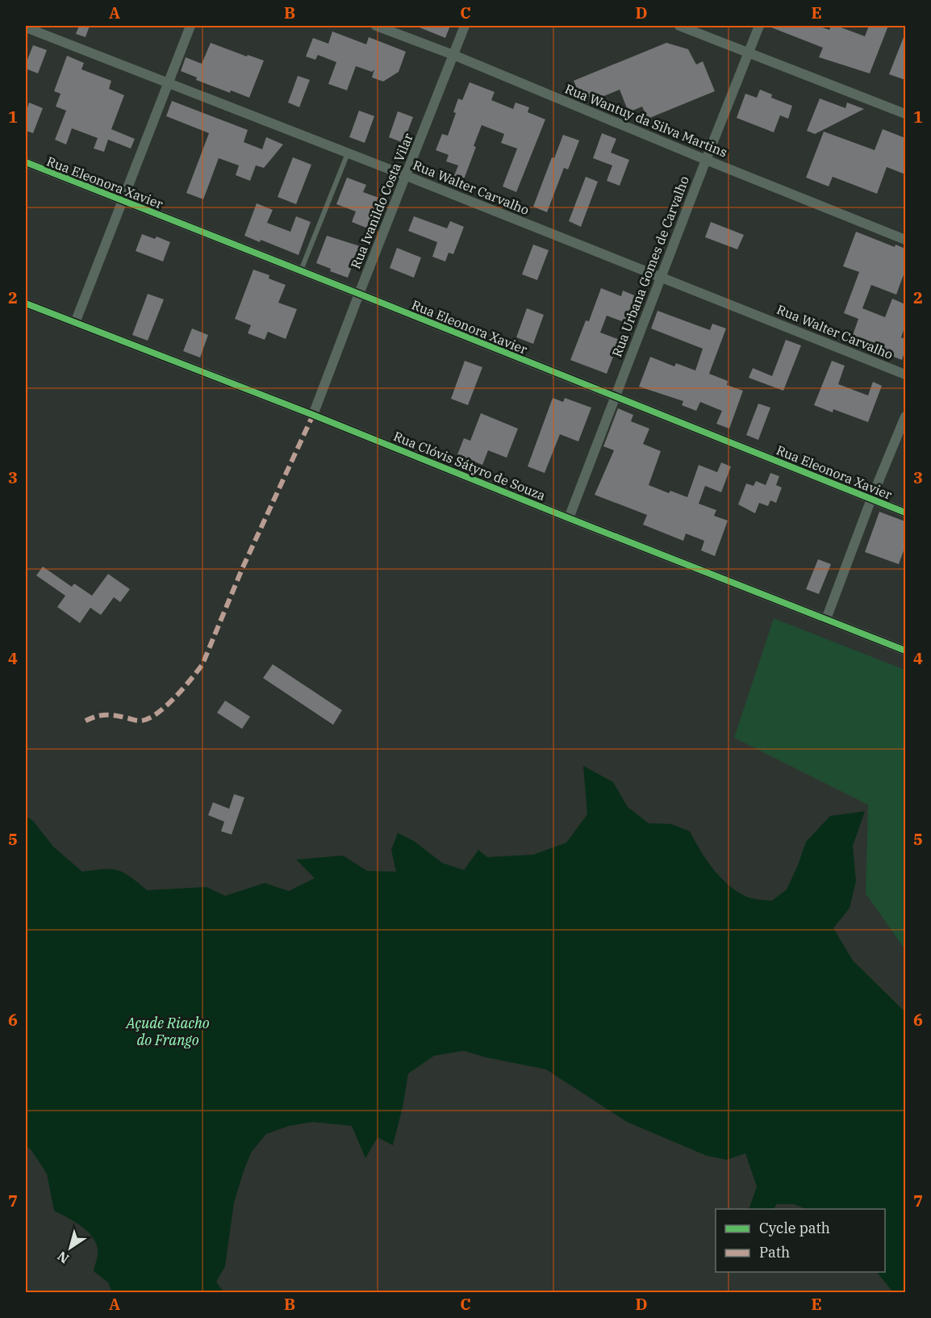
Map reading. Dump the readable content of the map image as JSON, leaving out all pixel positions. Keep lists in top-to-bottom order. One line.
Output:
{"streets":{"street":["Rua Wantuy da Silva Martins","Rua Eleonora Xavier","Rua Walter Carvalho","Rua Ivanildo Costa Vilar","Rua Urbana Gomes de Carvalho","Rua Clóvis Sátyro de Souza"]},"crossings":[["Rua Wantuy da Silva Martins","Rua Ivanildo Costa Vilar"],["Rua Wantuy da Silva Martins","Rua Urbana Gomes de Carvalho"],["Rua Eleonora Xavier","Rua Ivanildo Costa Vilar"],["Rua Eleonora Xavier","Rua Urbana Gomes de Carvalho"],["Rua Walter Carvalho","Rua Ivanildo Costa Vilar"],["Rua Walter Carvalho","Rua Urbana Gomes de Carvalho"],["Rua Ivanildo Costa Vilar","Rua Clóvis Sátyro de Souza"],["Rua Urbana Gomes de Carvalho","Rua Clóvis Sátyro de Souza"]],"water":["Açude Riacho do Frango"],"legend":["Cycle path","Path"],"north":"bottom left","grid":{"columns":["A","B","C","D","E"],"rows":["1","2","3","4","5","6","7"]}}
